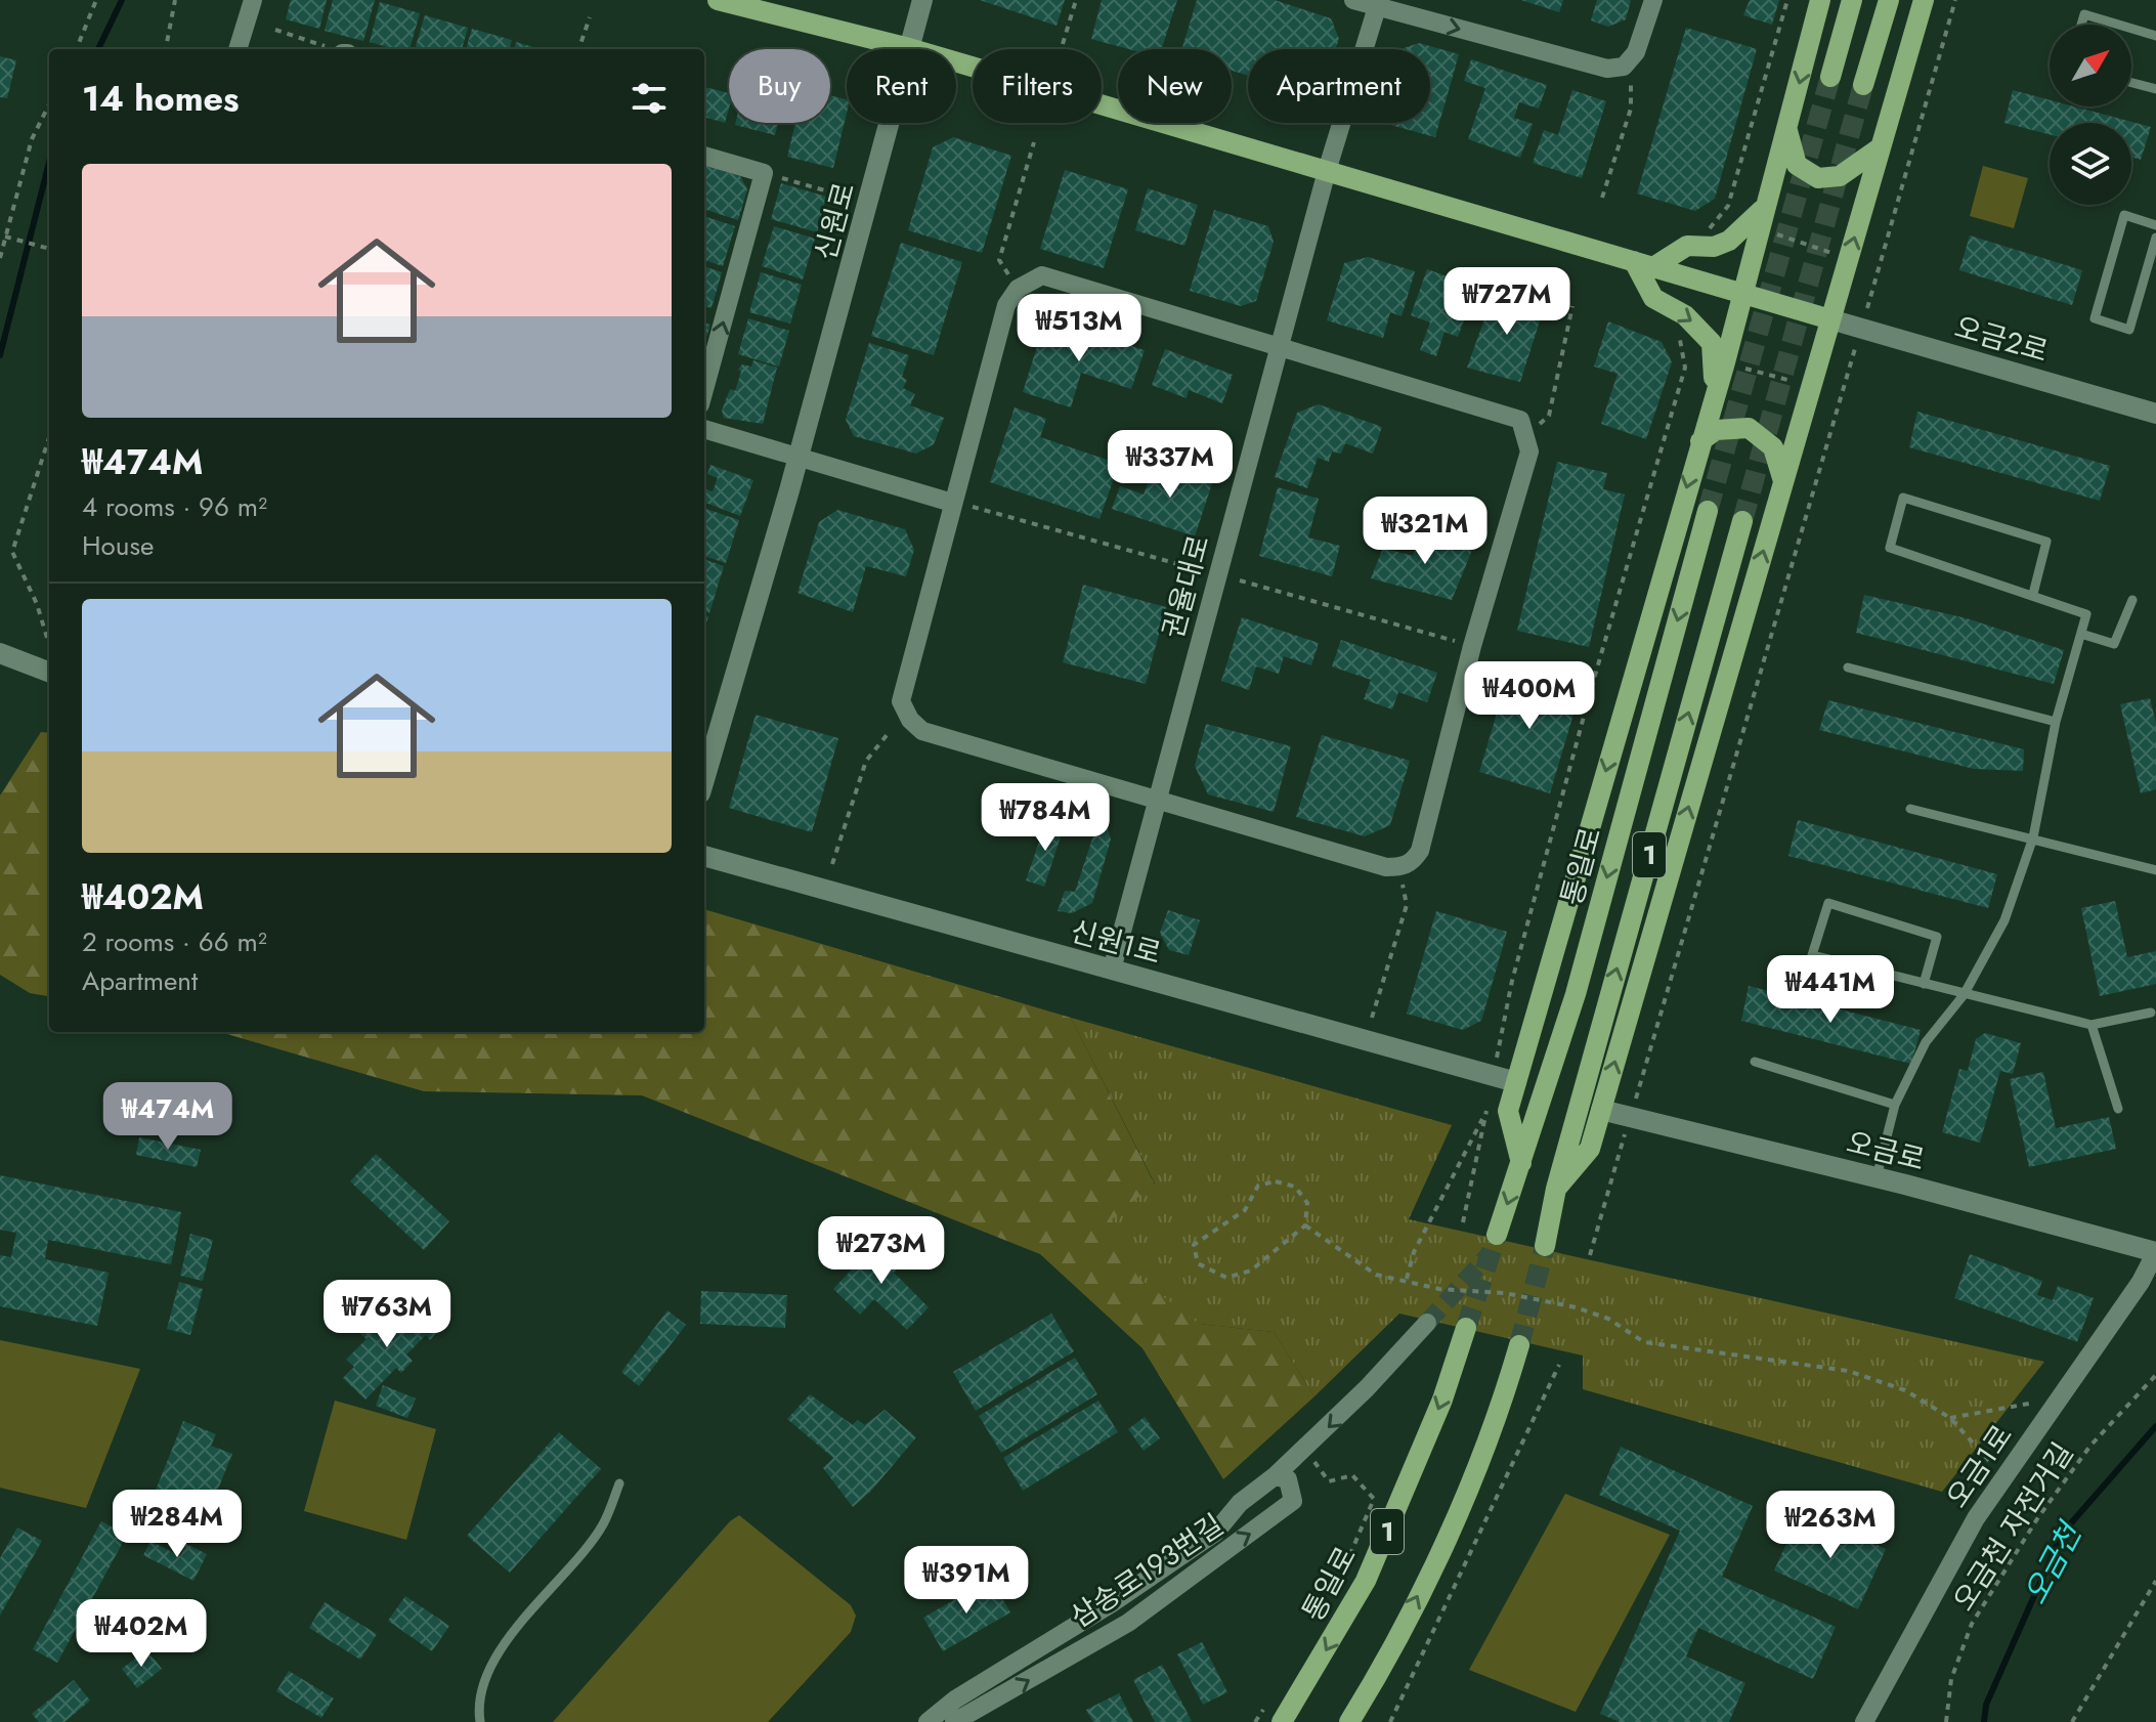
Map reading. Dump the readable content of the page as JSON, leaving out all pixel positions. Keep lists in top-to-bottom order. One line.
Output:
{"streets":{"main road":["1","통일로"],"street":["신원로","오금2로","권율대로","신원1로","오금로","오금1로","삼송로193번길"],"path":["오금천 자전거길"]},"crossings":[["권율대로","신원1로"],["오금로","오금1로"]],"water":["오금천"],"north":"top right","page":{"chip":["Buy","Rent","Filters","New","Apartment"],"heading":"14 homes","list":[{"name":"₩474M","note":"4 rooms · 96 m² · House"},{"name":"₩402M","note":"2 rooms · 66 m² · Apartment"}],"price":["₩727M","₩513M","₩337M","₩321M","₩400M","₩784M","₩441M","₩474M","₩273M","₩763M","₩284M","₩263M","₩391M","₩402M"]}}
